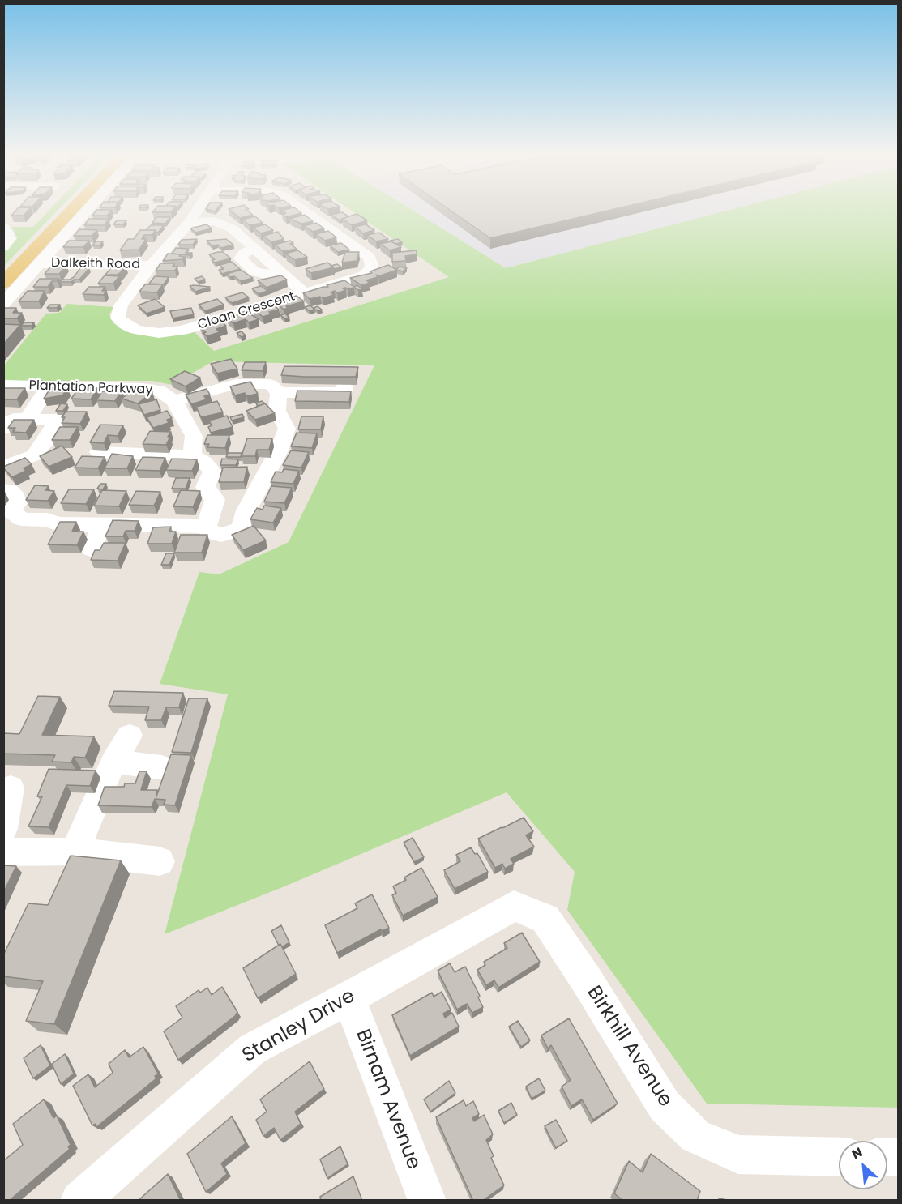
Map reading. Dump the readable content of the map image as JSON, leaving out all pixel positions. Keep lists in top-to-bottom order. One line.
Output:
{"streets":{"street":["Dalkeith Road","Cloan Crescent","Plantation Parkway","Stanley Drive","Birkhill Avenue","Birnam Avenue"]},"crossings":[["Dalkeith Road","Cloan Crescent"],["Stanley Drive","Birkhill Avenue"],["Stanley Drive","Birnam Avenue"]],"north":"top left"}
